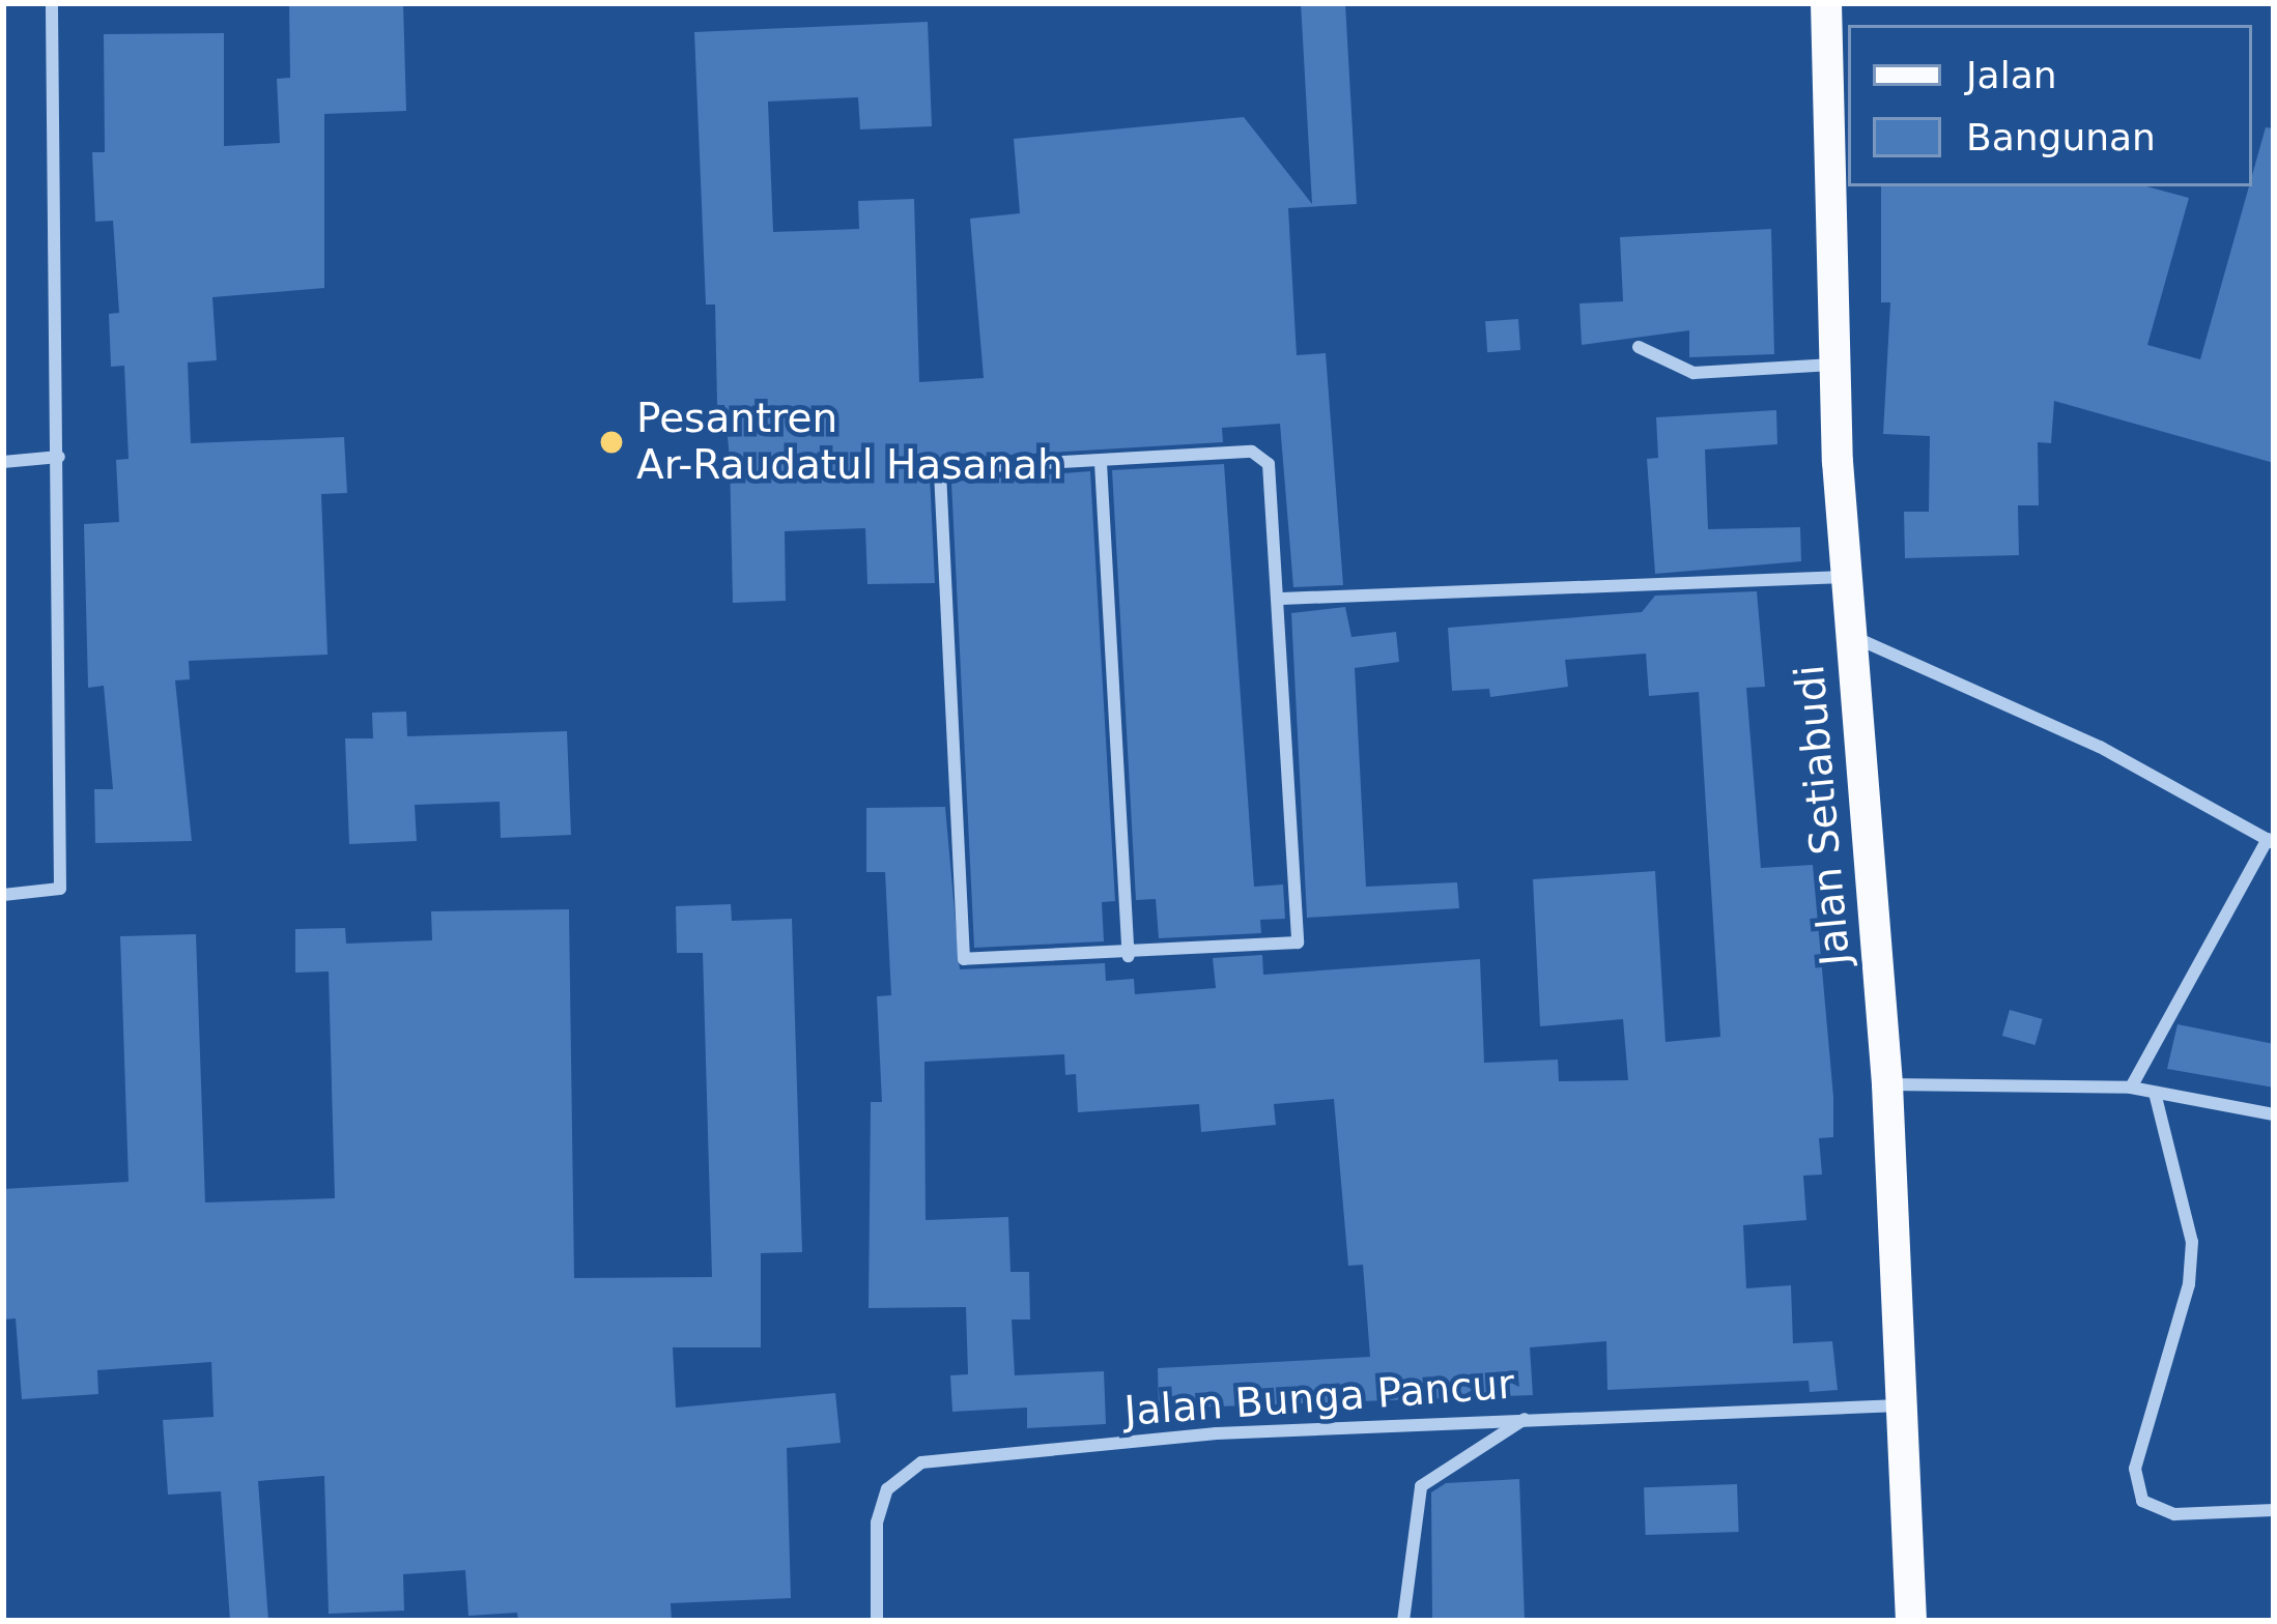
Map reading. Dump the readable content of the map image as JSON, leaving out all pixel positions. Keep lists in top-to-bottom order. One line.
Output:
{"streets":{"main road":["Jalan Setiabudi"],"street":["Jalan Bunga Pancur"]},"crossings":[["Jalan Setiabudi","Jalan Bunga Pancur"]],"places":["Pesantren Ar-Raudatul Hasanah"],"legend":["Jalan","Bangunan"]}
